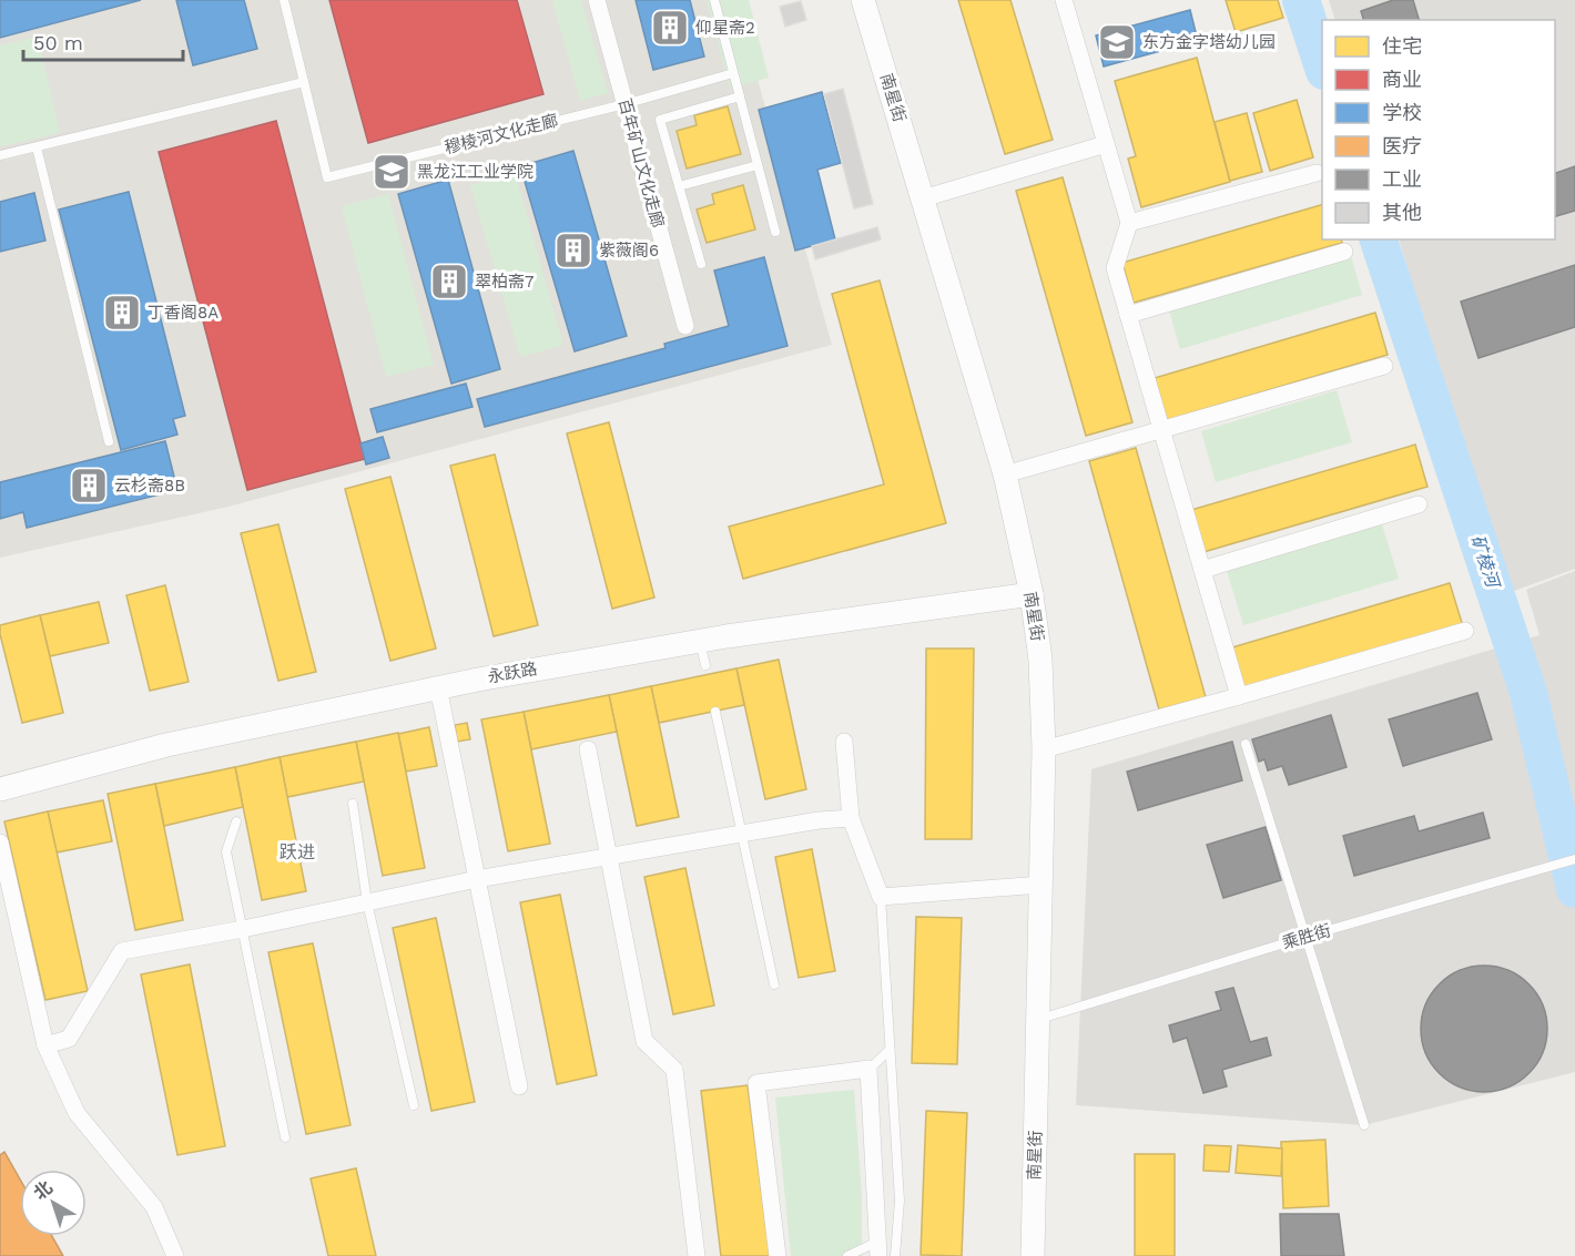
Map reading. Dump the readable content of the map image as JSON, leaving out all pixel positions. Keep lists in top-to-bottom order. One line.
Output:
{"streets":{"street":["南星街","百年矿山文化走廊","永跃路"],"lane":["穆棱河文化走廊","乘胜街"]},"crossings":[["南星街","永跃路"],["南星街","乘胜街"],["穆棱河文化走廊","百年矿山文化走廊"]],"districts":["跃进"],"water":["矿棱河"],"places":{"building":["仰星斋2","紫薇阁6","翠柏斋7","丁香阁8A","云杉斋8B"],"school or university":["东方金字塔幼儿园","黑龙江工业学院"]},"legend":["住宅","商业","学校","医疗","工业","其他"],"scale_bar":"50 m","north":"top left"}
